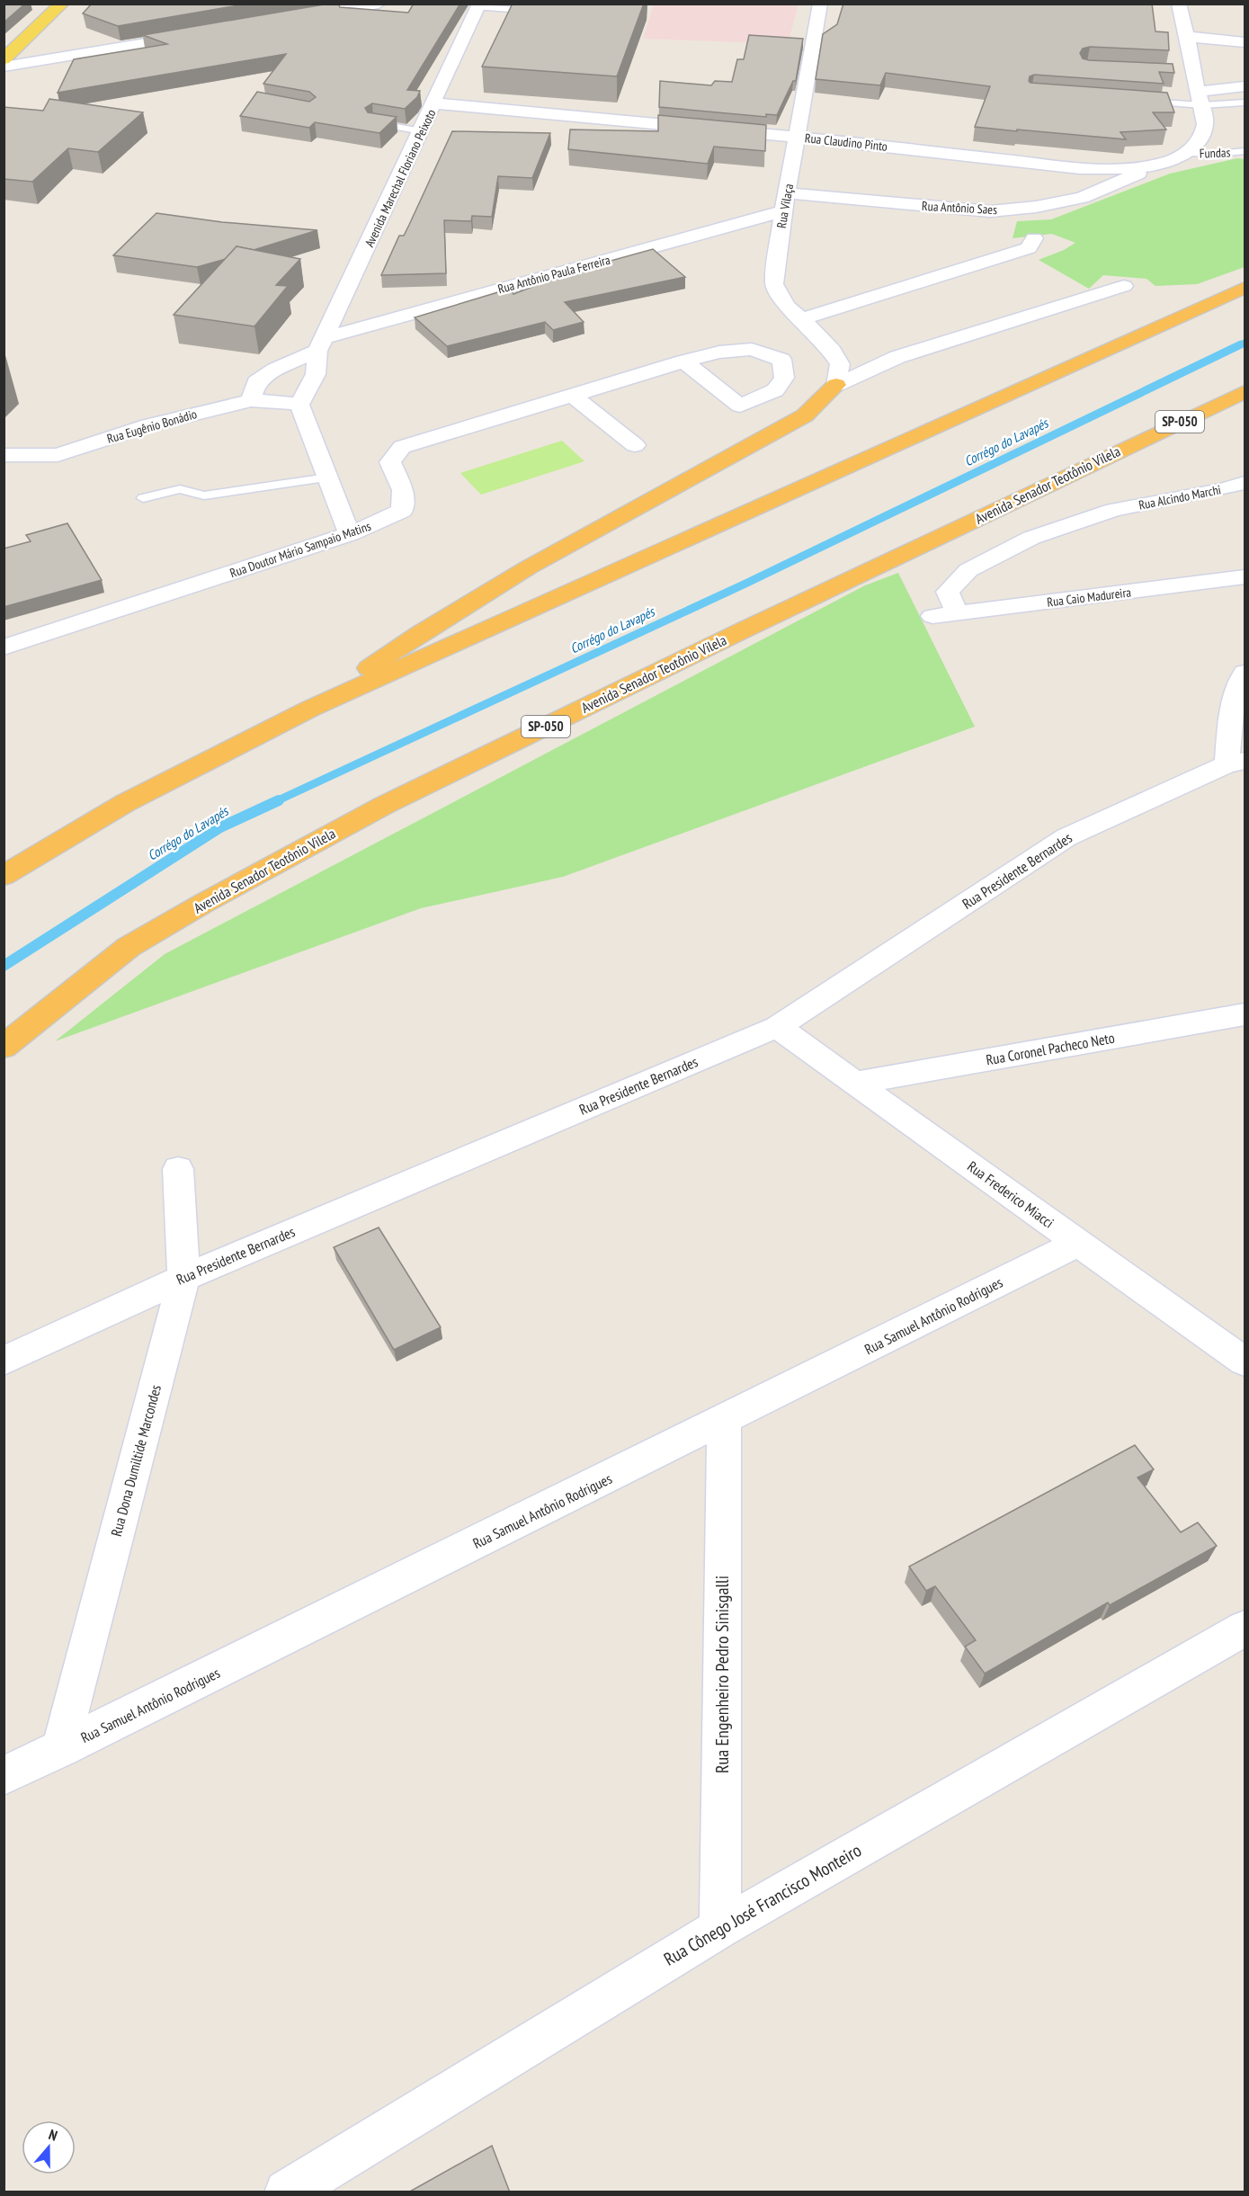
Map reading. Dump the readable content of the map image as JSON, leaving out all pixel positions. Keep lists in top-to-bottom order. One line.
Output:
{"streets":{"highway":["SP-050","Avenida Senador Teotônio Vilela"],"street":["Rua Claudino Pinto","Avenida Marechal Floriano Peixoto","Rua Vilaça","Rua Antônio Saes","Rua Antônio Paula Ferreira","Rua Eugênio Bonádio","Rua Alcindo Marchi","Rua Doutor Mário Sampaio Matins","Rua Caio Madureira","Rua Presidente Bernardes","Rua Coronel Pacheco Neto","Rua Frederico Miacci","Rua Samuel Antônio Rodrigues","Rua Dona Dumiltide Marcondes","Rua Engenheiro Pedro Sinisgalli","Rua Cônego José Francisco Monteiro"],"lane":["Fundas"]},"crossings":[["Rua Claudino Pinto","Fundas"],["Rua Claudino Pinto","Avenida Marechal Floriano Peixoto"],["Rua Claudino Pinto","Rua Vilaça"],["Rua Claudino Pinto","Rua Antônio Saes"],["Avenida Marechal Floriano Peixoto","Rua Antônio Paula Ferreira"],["Avenida Marechal Floriano Peixoto","Rua Eugênio Bonádio"],["Rua Vilaça","Rua Antônio Saes"],["Rua Vilaça","Rua Antônio Paula Ferreira"],["Rua Alcindo Marchi","Rua Caio Madureira"],["Rua Presidente Bernardes","Rua Frederico Miacci"],["Rua Presidente Bernardes","Rua Dona Dumiltide Marcondes"],["Rua Coronel Pacheco Neto","Rua Frederico Miacci"],["Rua Frederico Miacci","Rua Samuel Antônio Rodrigues"],["Rua Samuel Antônio Rodrigues","Rua Dona Dumiltide Marcondes"],["Rua Samuel Antônio Rodrigues","Rua Engenheiro Pedro Sinisgalli"],["Rua Engenheiro Pedro Sinisgalli","Rua Cônego José Francisco Monteiro"]],"water":["Corrégo do Lavapés"],"north":"top"}
